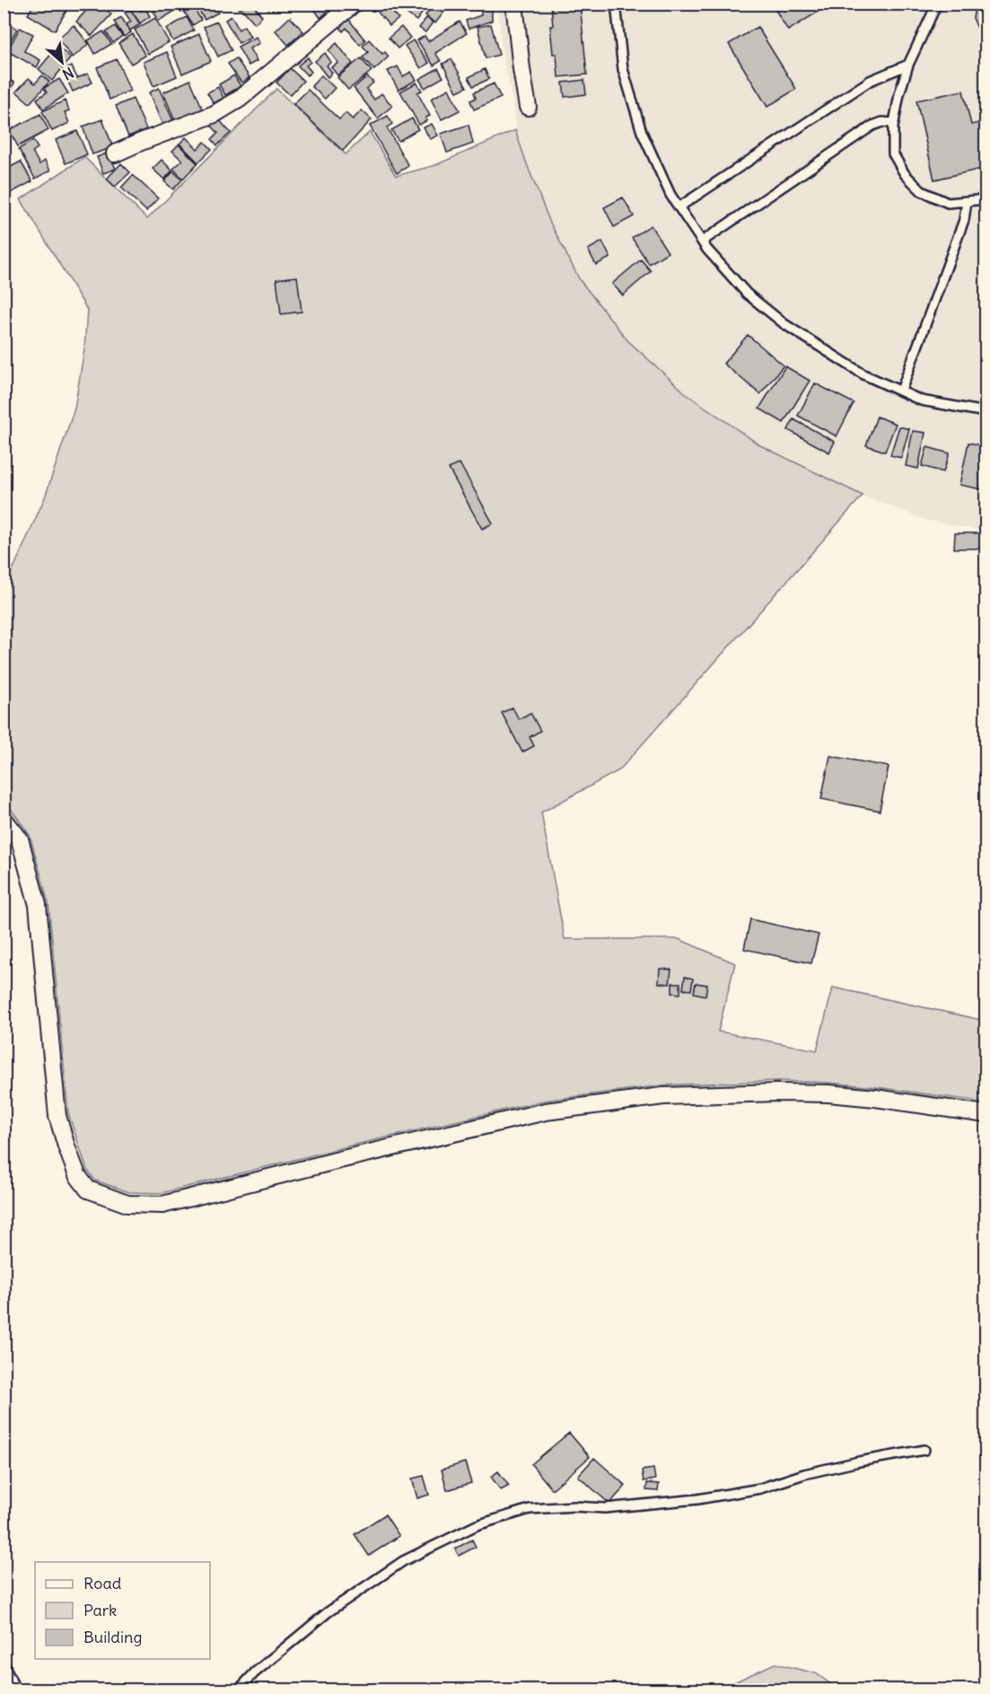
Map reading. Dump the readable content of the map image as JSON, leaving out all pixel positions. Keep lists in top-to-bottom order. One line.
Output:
{"legend":["Road","Park","Building"],"north":"bottom right"}
